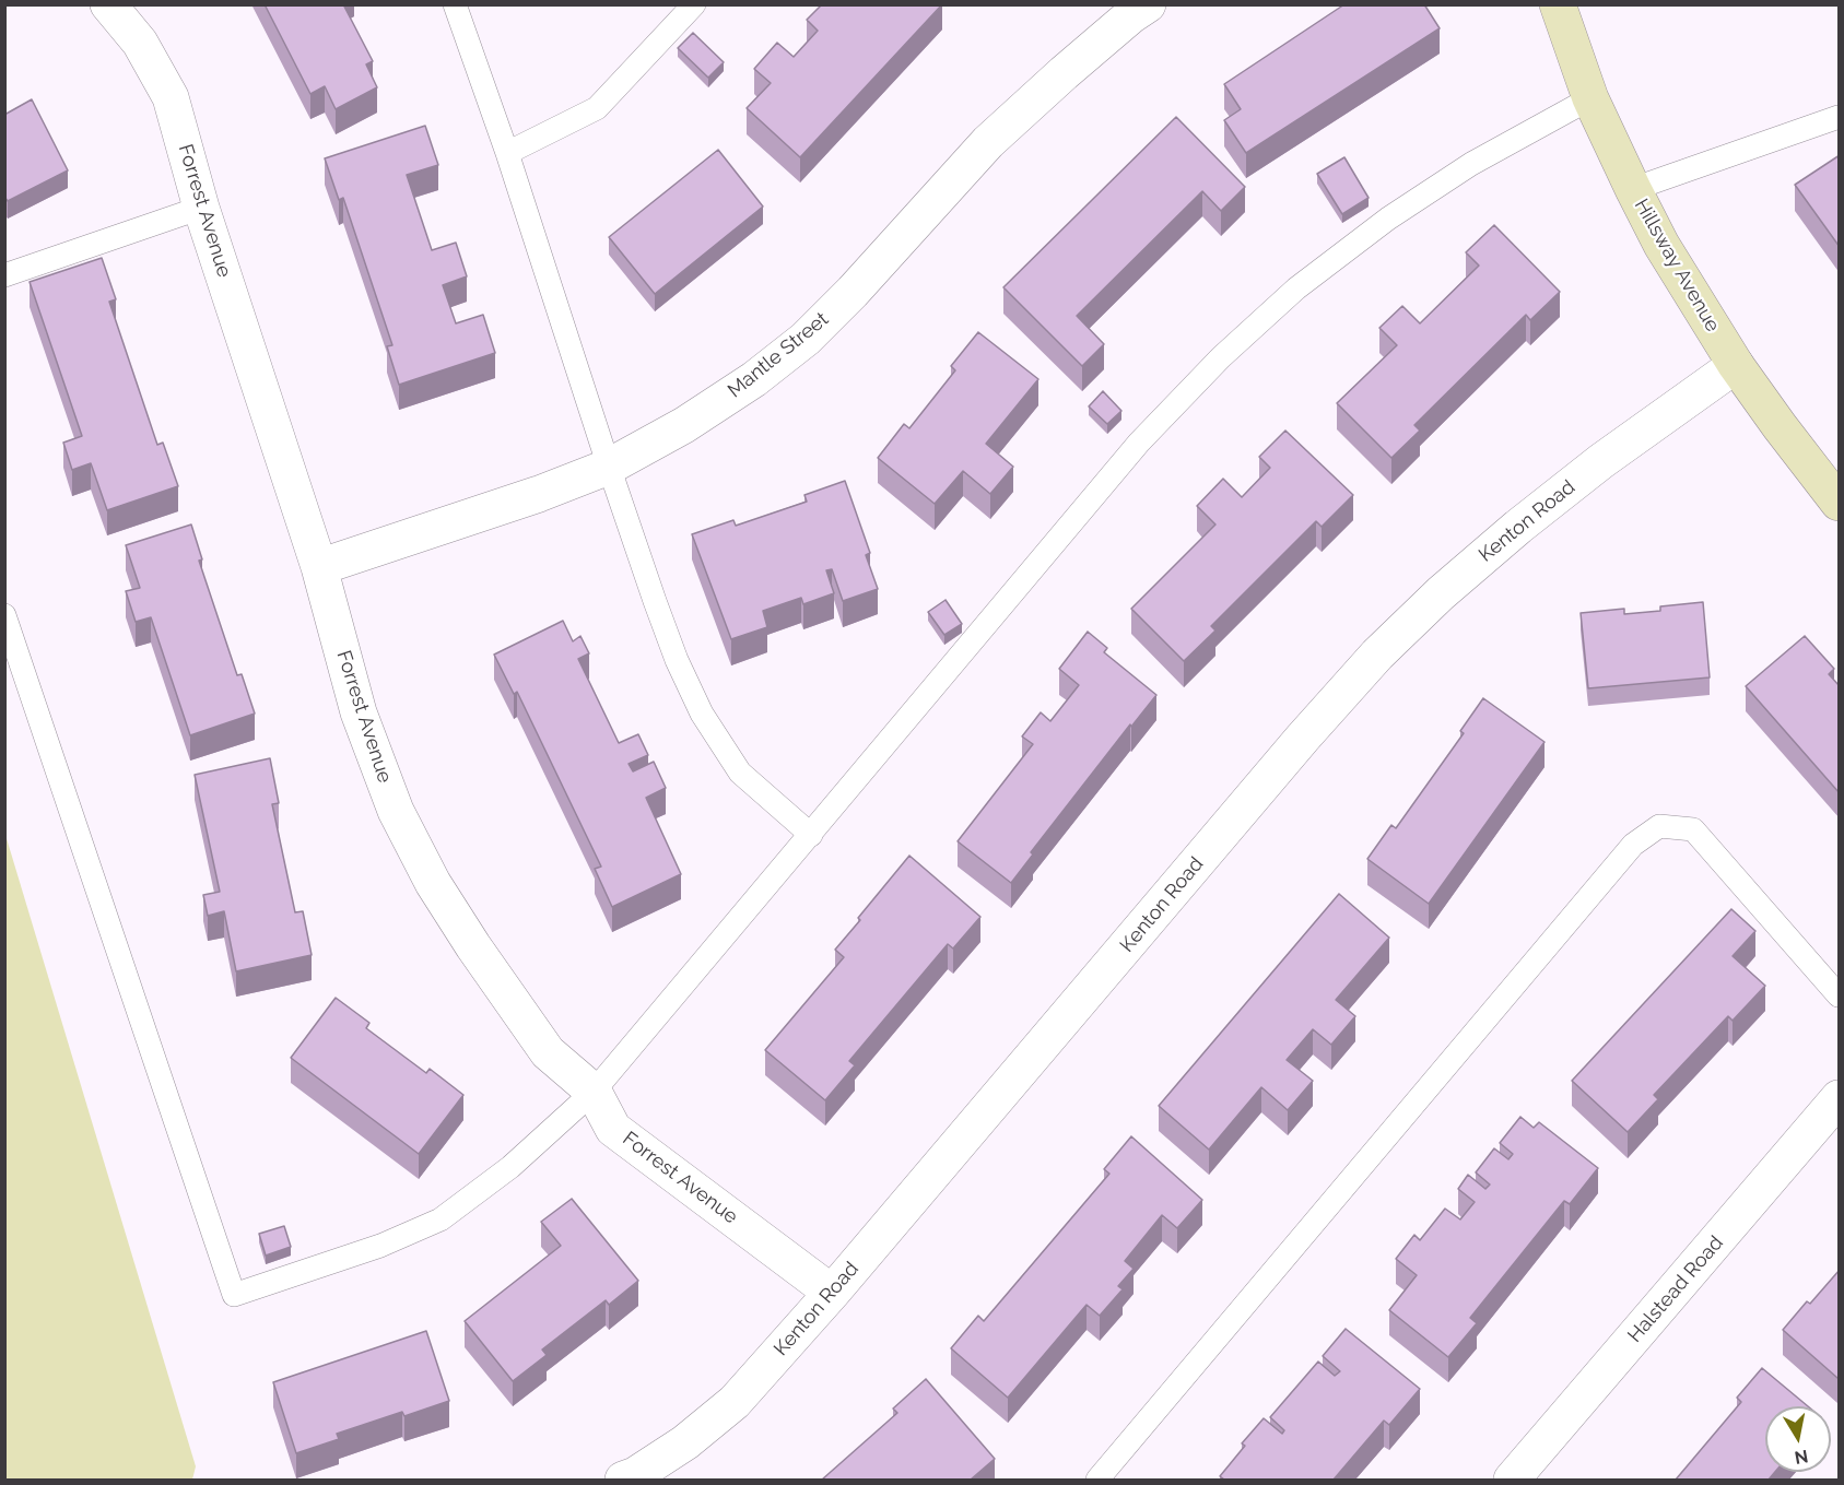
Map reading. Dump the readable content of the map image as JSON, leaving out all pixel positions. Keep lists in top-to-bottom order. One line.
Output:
{"streets":{"street":["Forrest Avenue","Hillsway Avenue","Mantle Street","Kenton Road","Halstead Road"]},"crossings":[["Forrest Avenue","Mantle Street"],["Forrest Avenue","Kenton Road"],["Hillsway Avenue","Kenton Road"]],"north":"bottom"}
